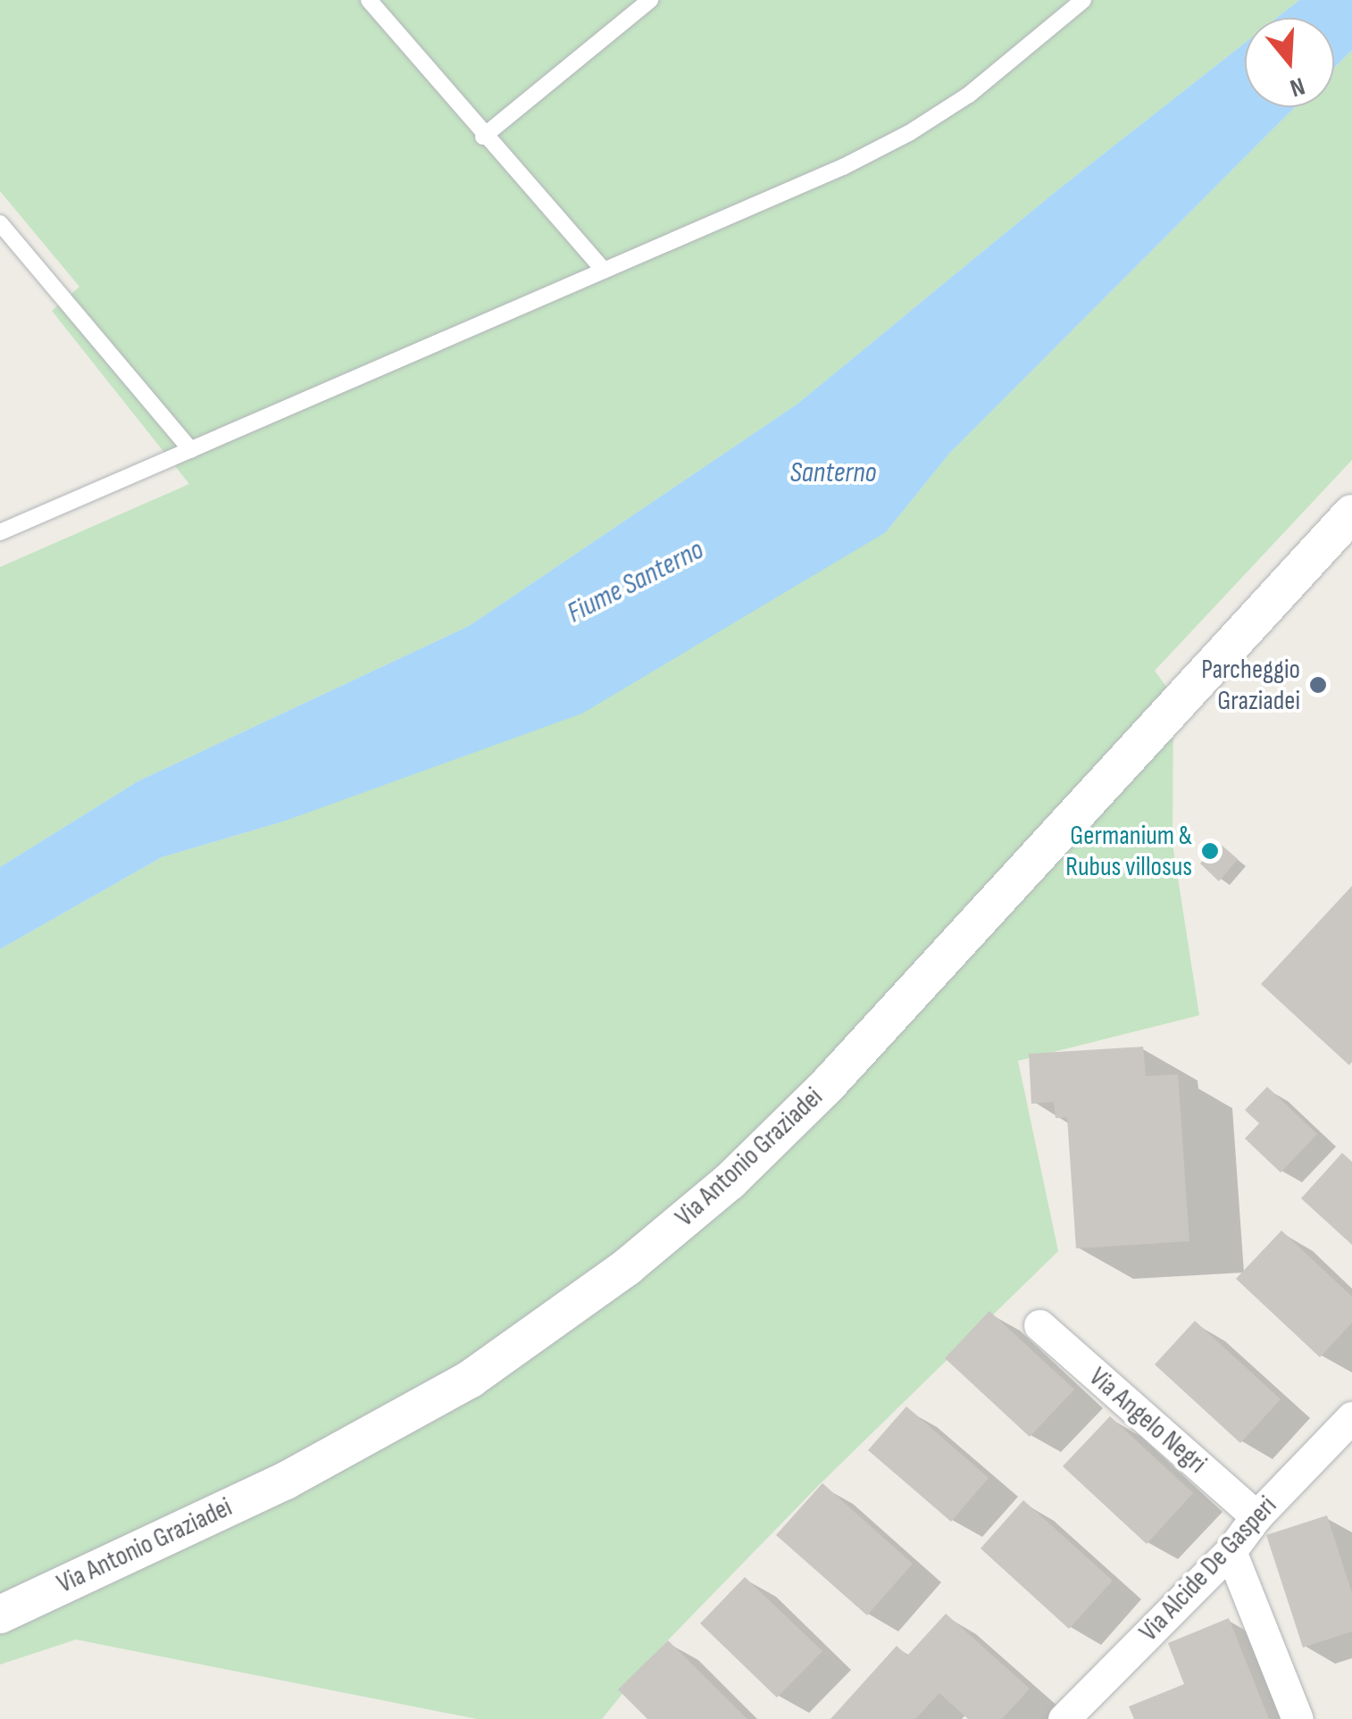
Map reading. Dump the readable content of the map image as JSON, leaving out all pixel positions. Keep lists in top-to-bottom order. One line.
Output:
{"streets":{"street":["Via Antonio Graziadei","Via Angelo Negri","Via Alcide De Gasperi"]},"crossings":[["Via Angelo Negri","Via Alcide De Gasperi"]],"water":["Santerno","Fiume Santerno"],"places":["Parcheggio Graziadei","Germanium & Rubus villosus"],"north":"bottom"}
